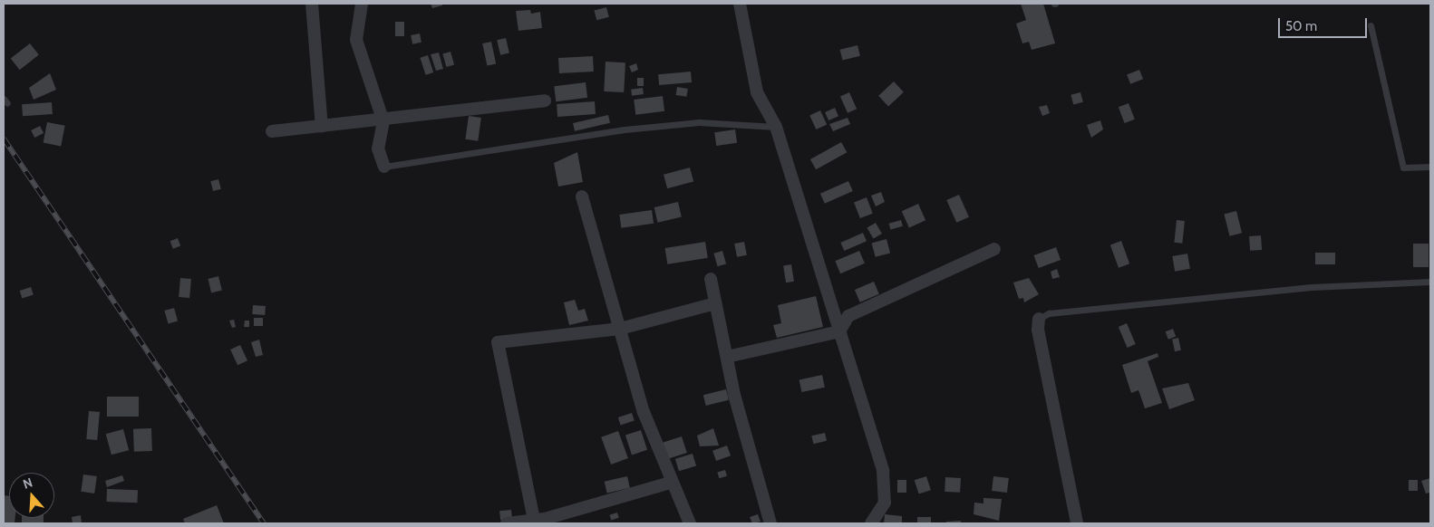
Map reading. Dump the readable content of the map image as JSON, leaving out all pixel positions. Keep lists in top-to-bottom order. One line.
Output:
{"scale_bar":"50 m","north":"top"}
